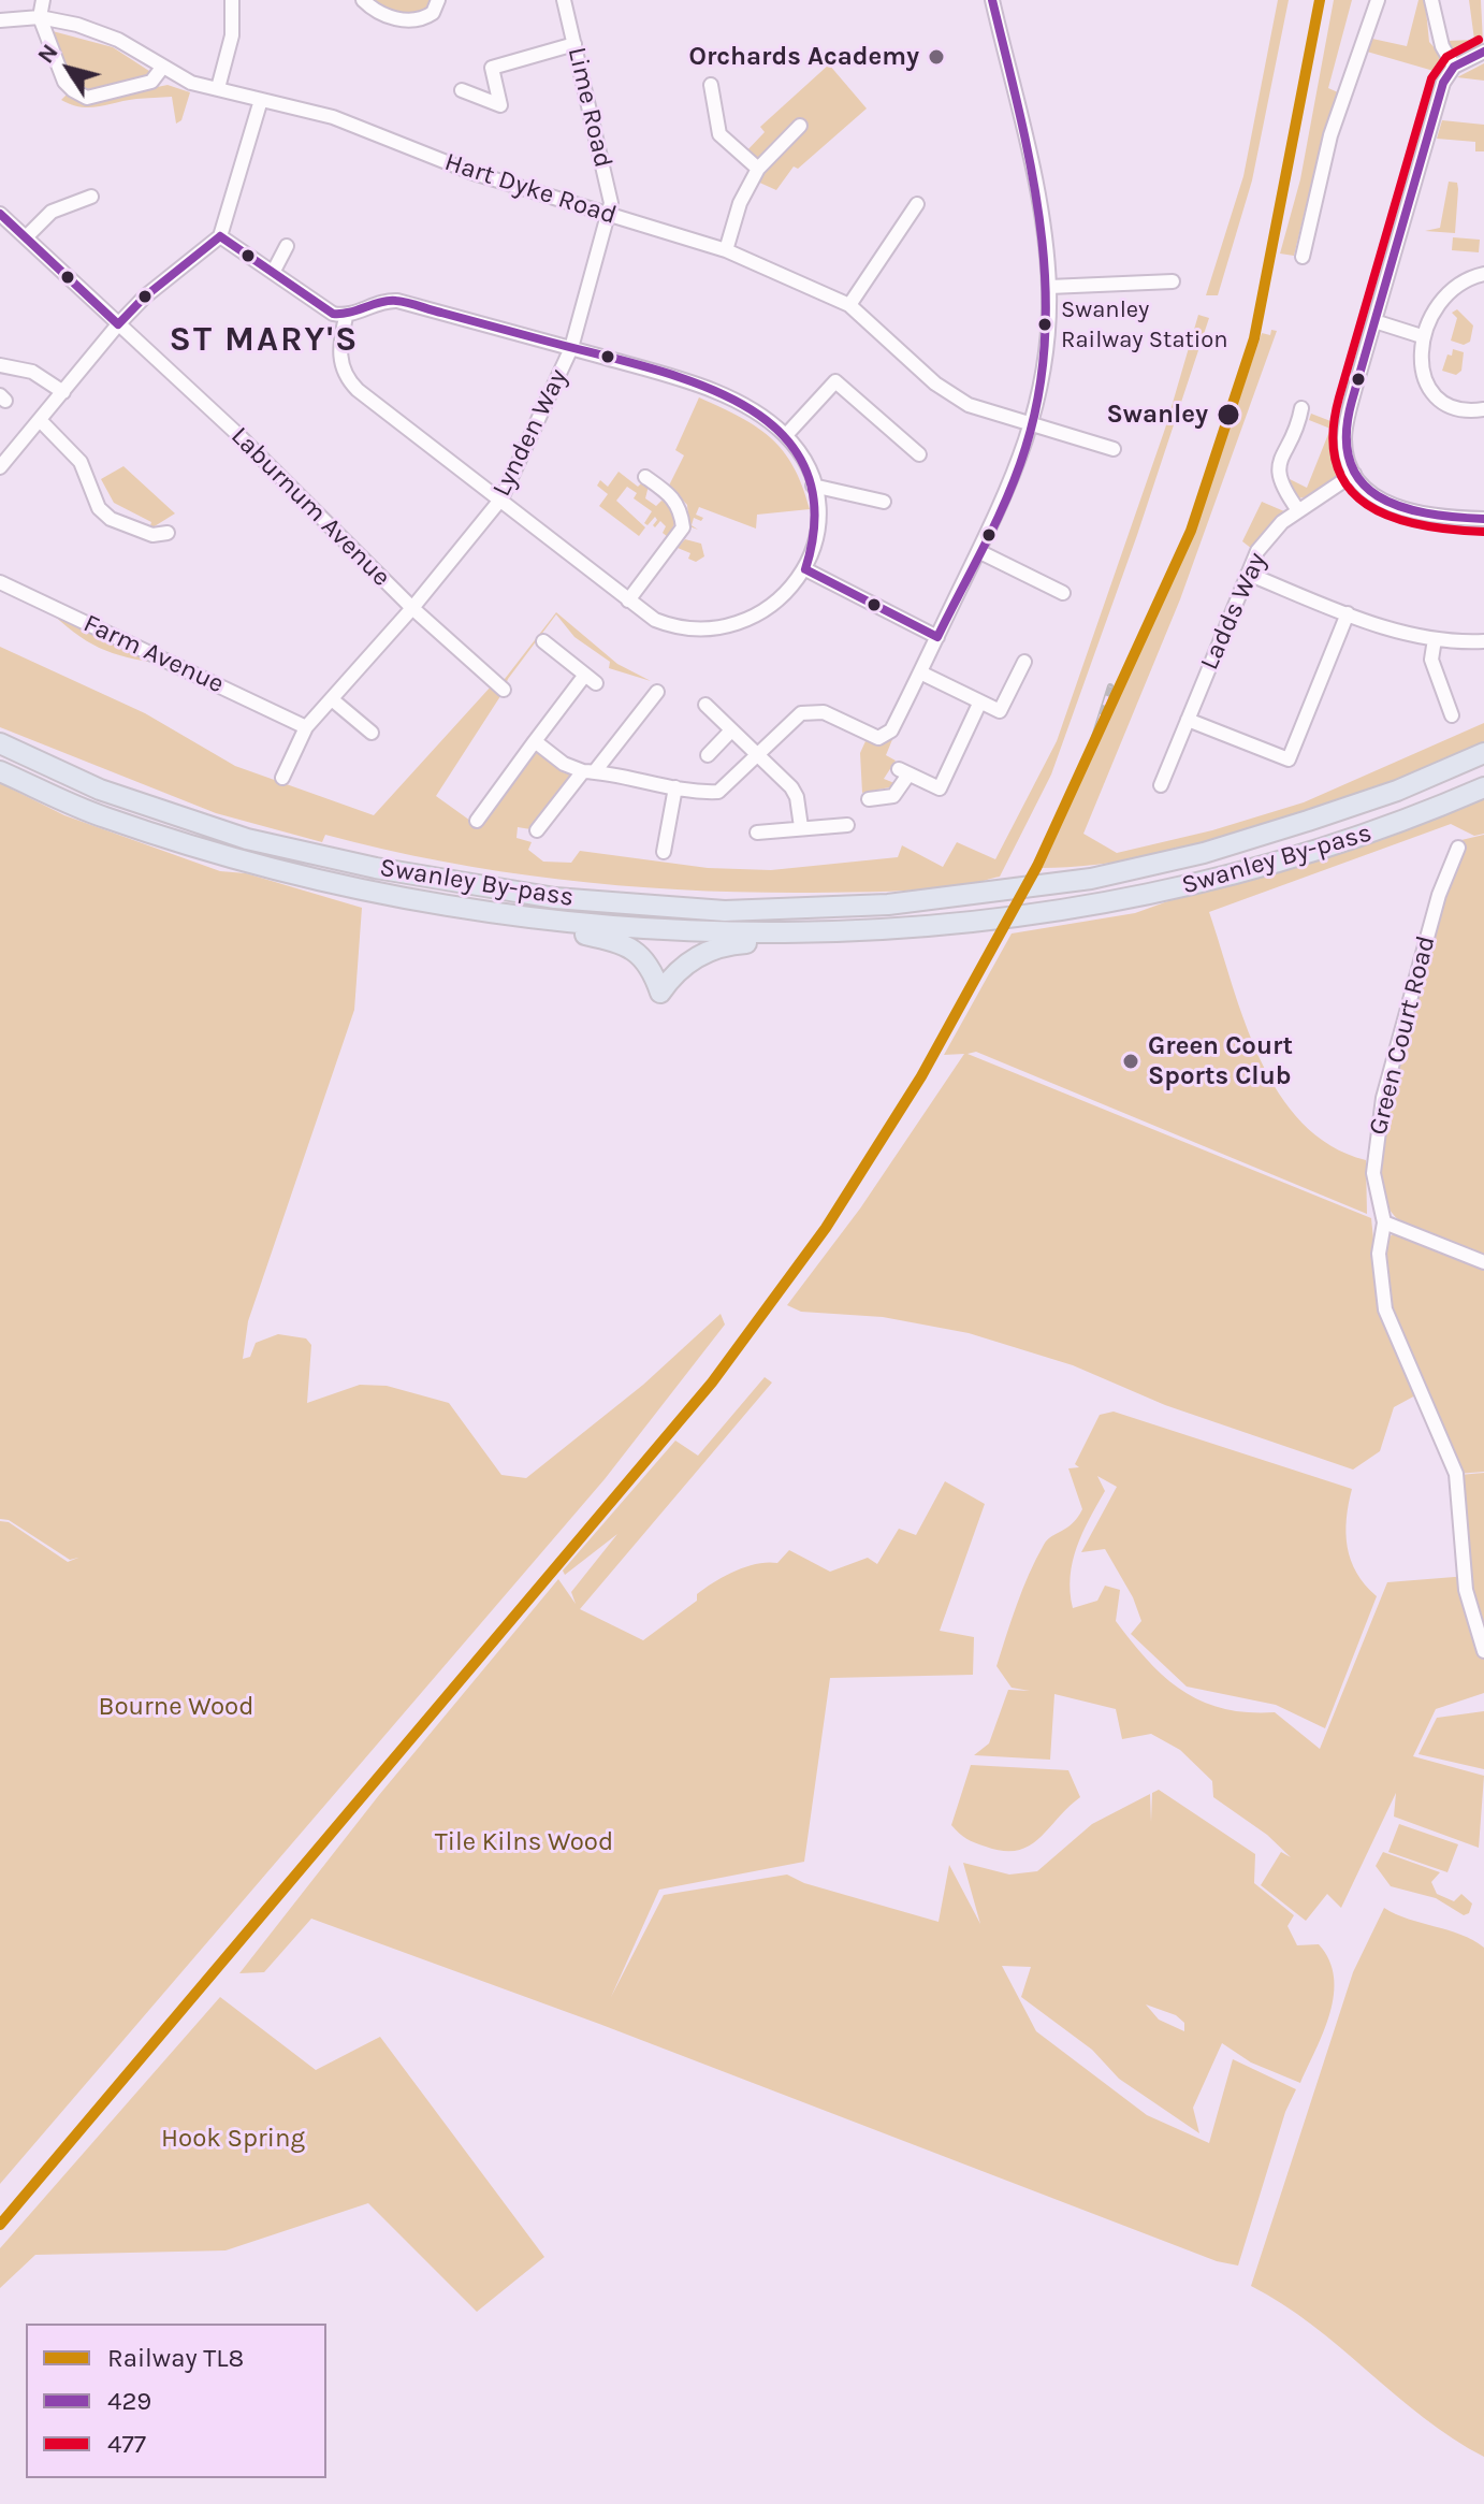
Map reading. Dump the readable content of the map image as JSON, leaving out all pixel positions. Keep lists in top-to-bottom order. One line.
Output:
{"streets":{"highway":["Swanley By-pass"],"street":["Lime Road","Hart Dyke Road","Lynden Way","Laburnum Avenue","Ladds Way","Farm Avenue","Green Court Road"]},"crossings":[["Lime Road","Hart Dyke Road"],["Lime Road","Lynden Way"],["Hart Dyke Road","Lynden Way"],["Lynden Way","Laburnum Avenue"],["Lynden Way","Farm Avenue"]],"districts":["ST MARY'S"],"parks":["Bourne Wood","Tile Kilns Wood","Hook Spring"],"places":["Orchards Academy","Swanley Railway Station","Swanley","Green Court Sports Club"],"lines":["rail line TL8","transit line 429","transit line 477"],"legend":["Railway TL8","429","477"],"north":"top left"}
